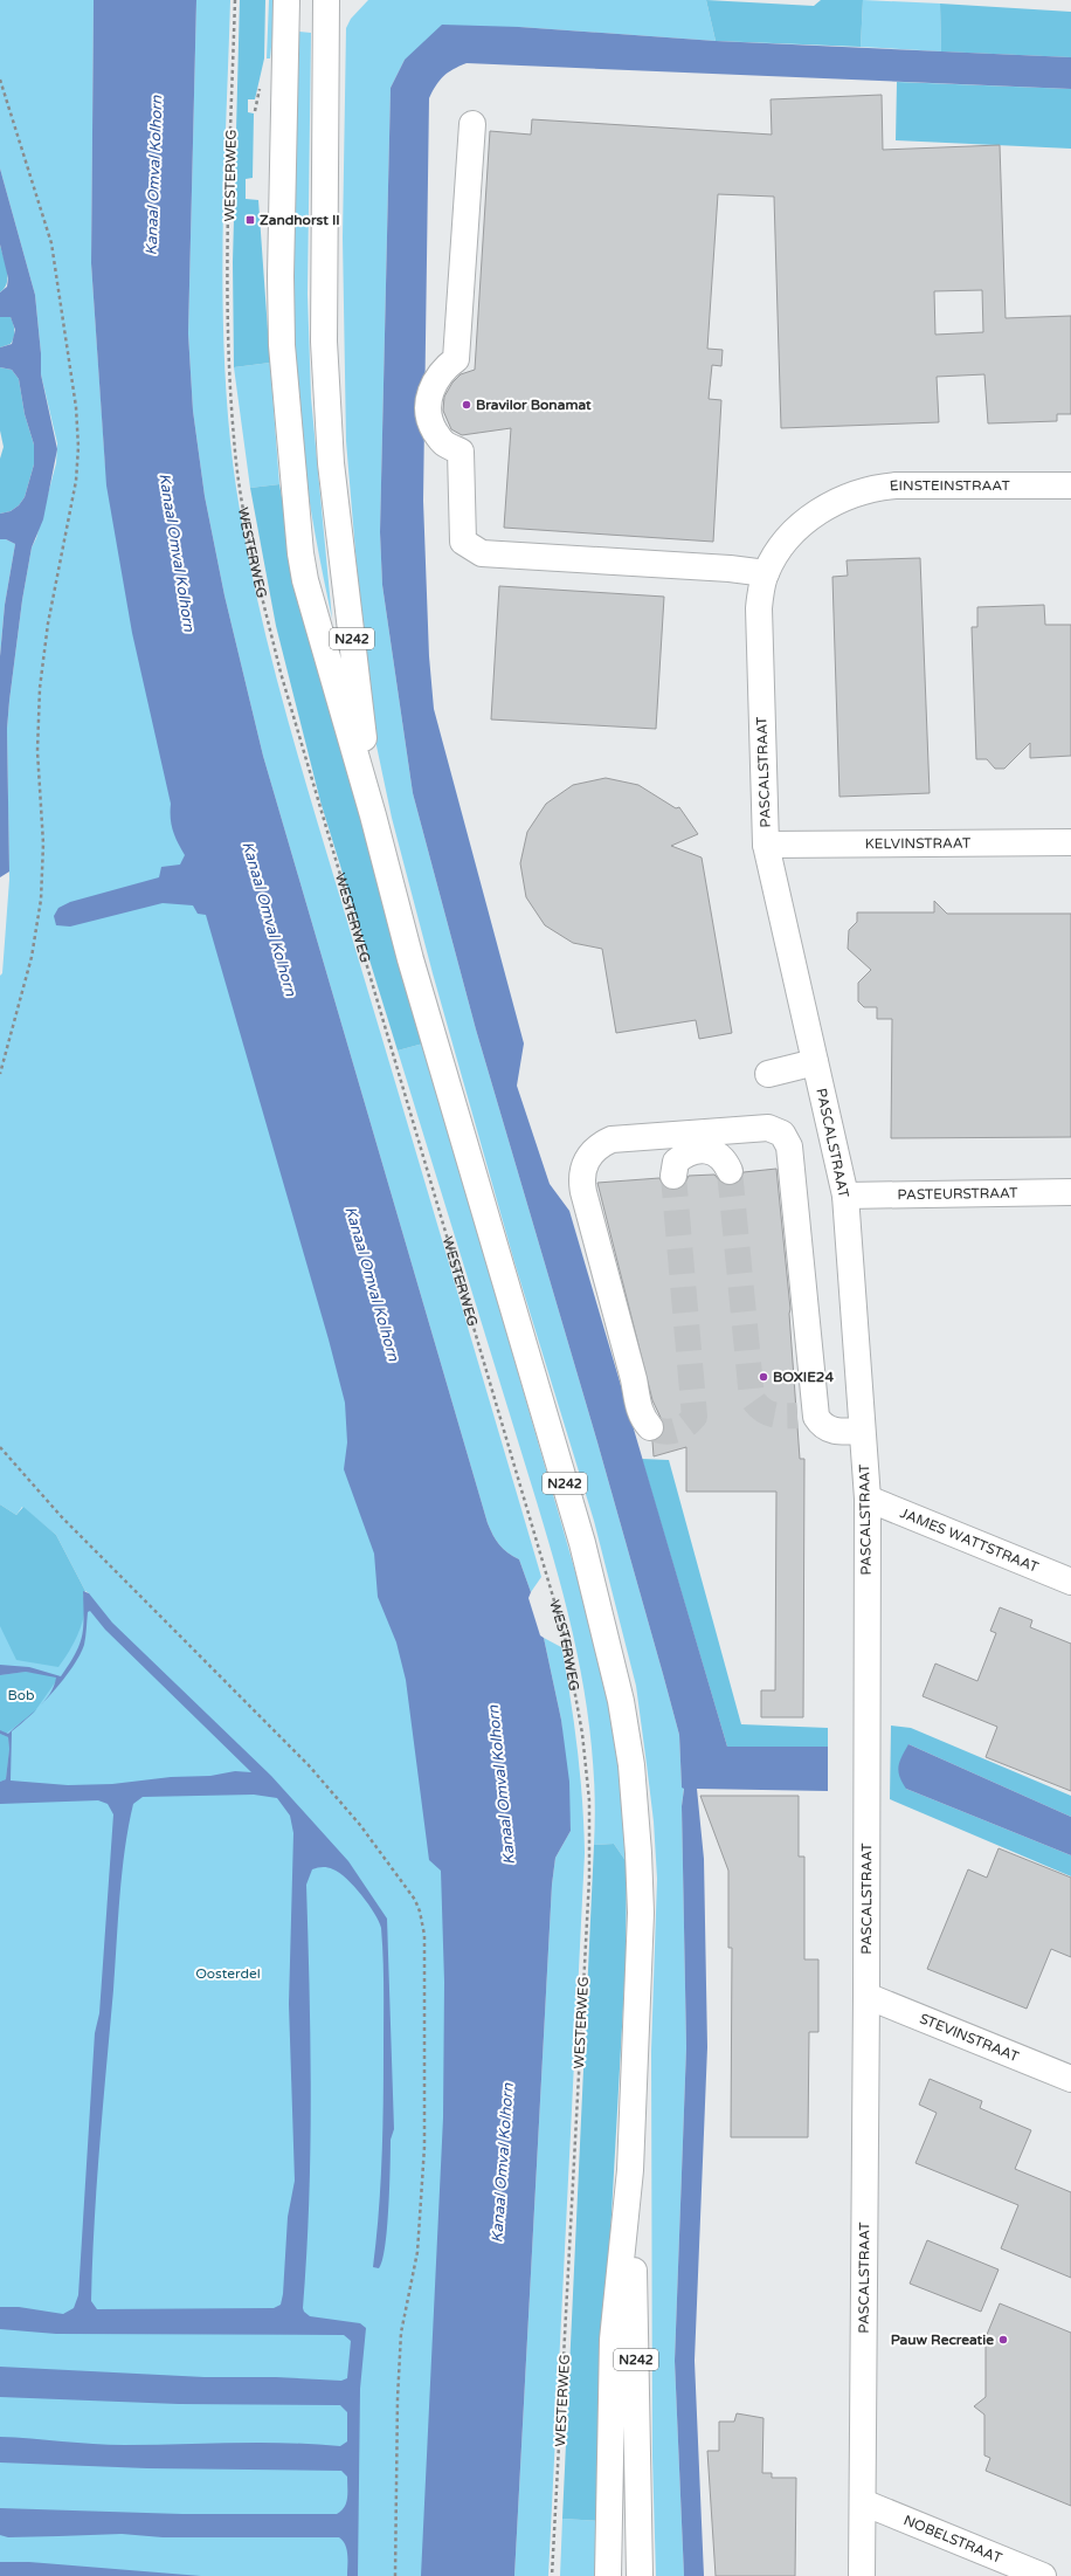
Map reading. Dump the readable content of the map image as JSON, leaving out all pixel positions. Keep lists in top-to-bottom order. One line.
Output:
{"streets":{"main road":["EINSTEINSTRAAT","N242","PASCALSTRAAT","KELVINSTRAAT","PASTEURSTRAAT","JAMES WATTSTRAAT","STEVINSTRAAT","NOBELSTRAAT"],"path":["WESTERWEG"]},"crossings":[["EINSTEINSTRAAT","PASCALSTRAAT"],["PASCALSTRAAT","KELVINSTRAAT"],["PASCALSTRAAT","PASTEURSTRAAT"],["PASCALSTRAAT","JAMES WATTSTRAAT"],["PASCALSTRAAT","STEVINSTRAAT"],["PASCALSTRAAT","NOBELSTRAAT"]],"water":["Kanaal Omval Kolhorn"],"parks":["Bob","Oosterdel"],"places":{"transit":["Zandhorst II"],"other":["Bravilor Bonamat","BOXIE24","Pauw Recreatie"]}}
